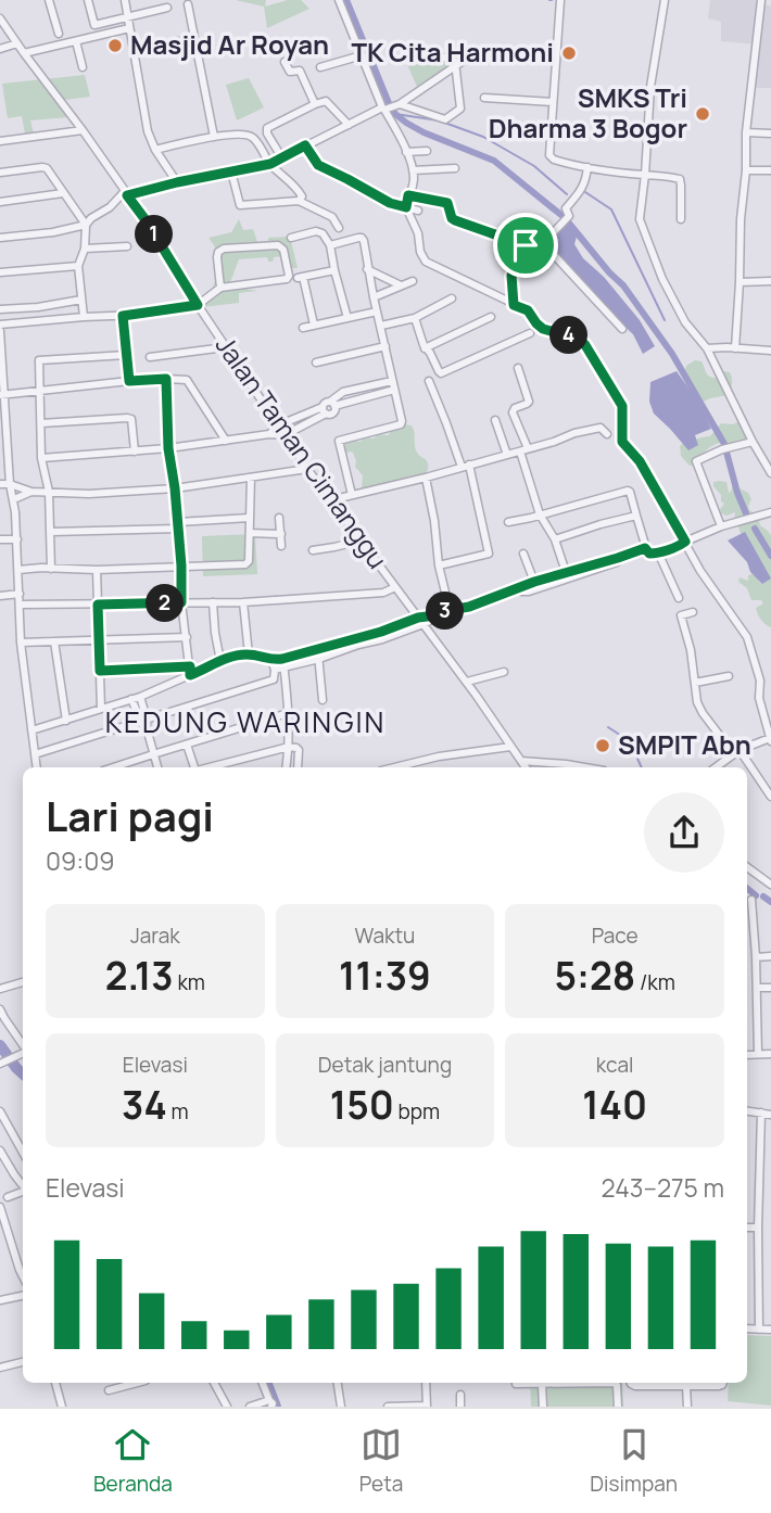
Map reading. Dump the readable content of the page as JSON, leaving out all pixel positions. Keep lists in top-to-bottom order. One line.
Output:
{"streets":{"street":["Jalan Taman Cimanggu"]},"districts":["KEDUNG WARINGIN"],"places":["Masjid Ar Royan","TK Cita Harmoni","SMKS Tri Dharma 3 Bogor","SMPIT Abn"],"page":{"pins":["1","4","2","3"],"heading":["Lari pagi","09:09"],"stats":[["Jarak","2.13 km"],["Waktu","11:39"],["Pace","5:28 /km"],["Elevasi","34 m"],["Detak jantung","150 bpm"],["kcal","140"]],"chart":["Elevasi","243–275 m"],"tabs":["Beranda","Peta","Disimpan"]}}
